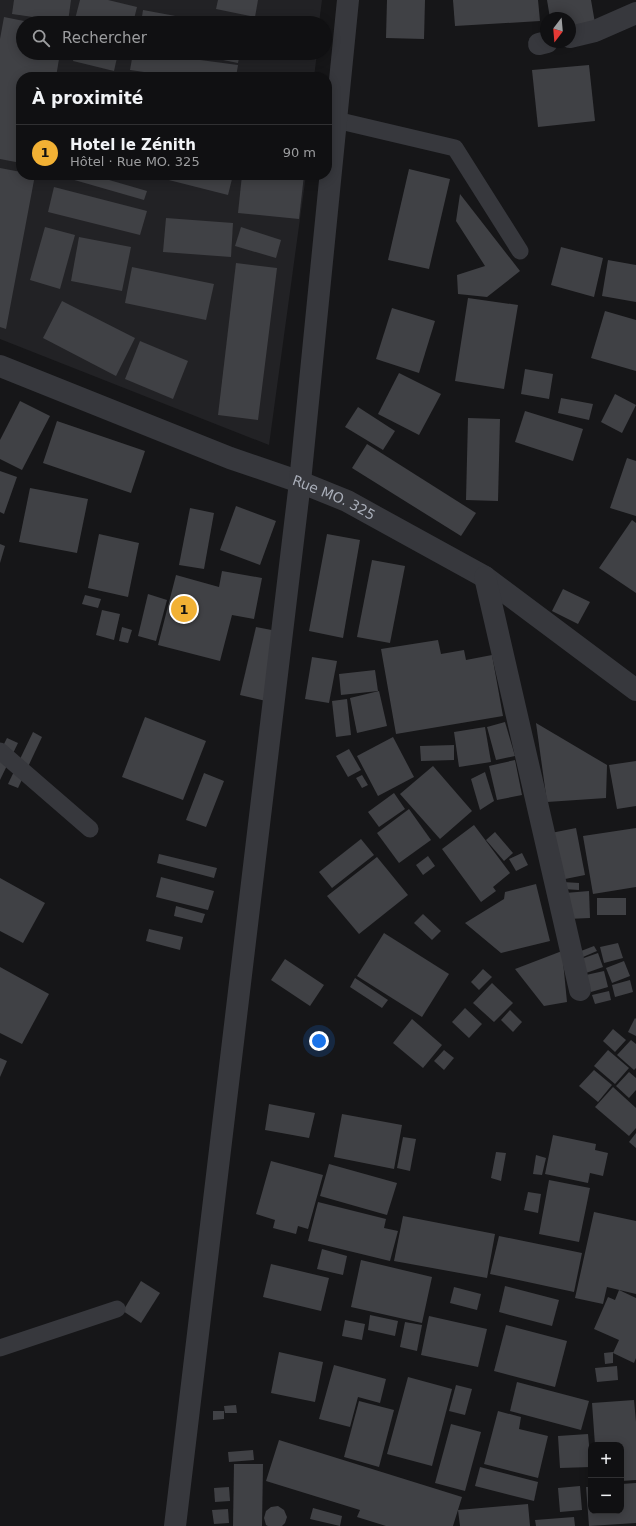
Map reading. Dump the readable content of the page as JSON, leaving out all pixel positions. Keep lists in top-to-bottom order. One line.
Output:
{"streets":{"street":["Rue MO. 325"]},"north":"bottom","page":{"search":"Rechercher","heading":"À proximité","list":[{"mark":"1","name":"Hotel le Zénith","note":"Hôtel · Rue MO. 325","value":"90 m"}],"pins":"1","map_buttons":["+","−"]}}
